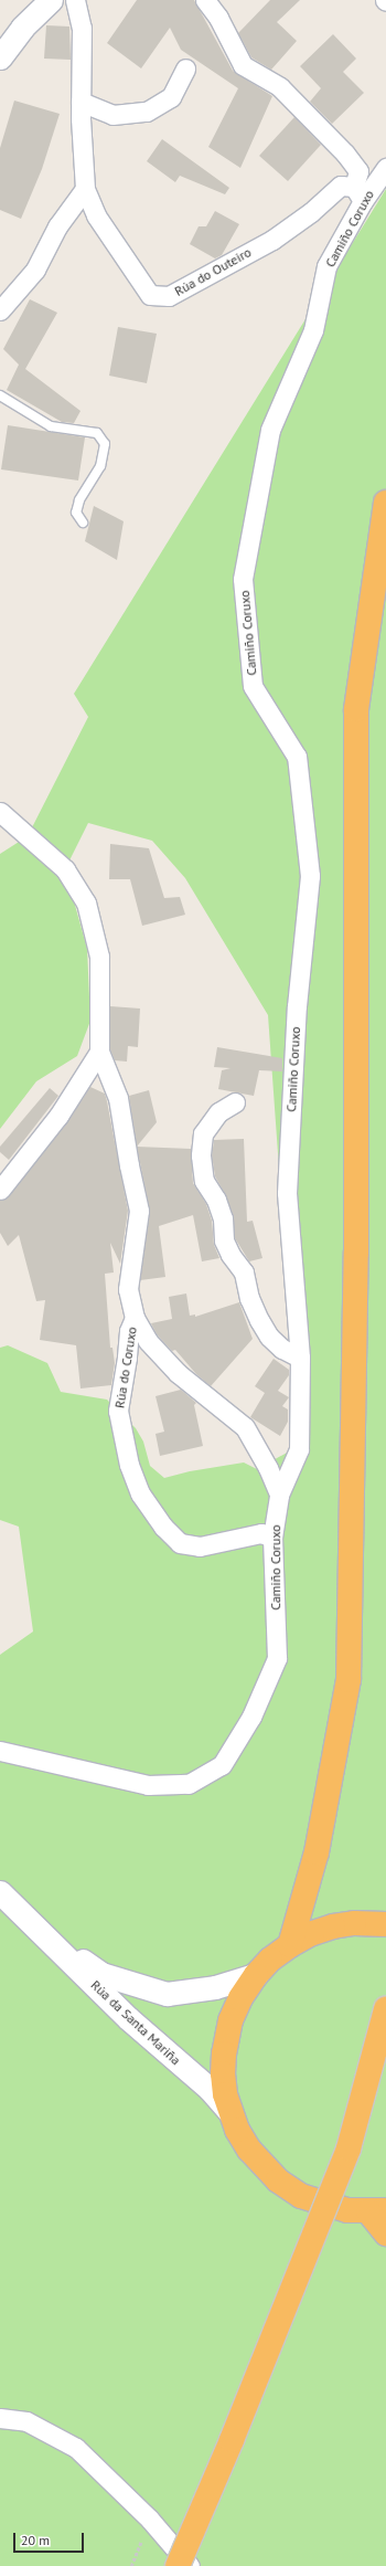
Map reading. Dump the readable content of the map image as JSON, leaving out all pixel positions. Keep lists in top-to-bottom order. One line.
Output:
{"streets":{"street":["Camiño Coruxo","Rúa do Outeiro","Rúa do Coruxo","Rúa da Santa Mariña"]},"crossings":[["Camiño Coruxo","Rúa do Outeiro"],["Camiño Coruxo","Rúa do Coruxo"]],"scale_bar":"20 m"}
